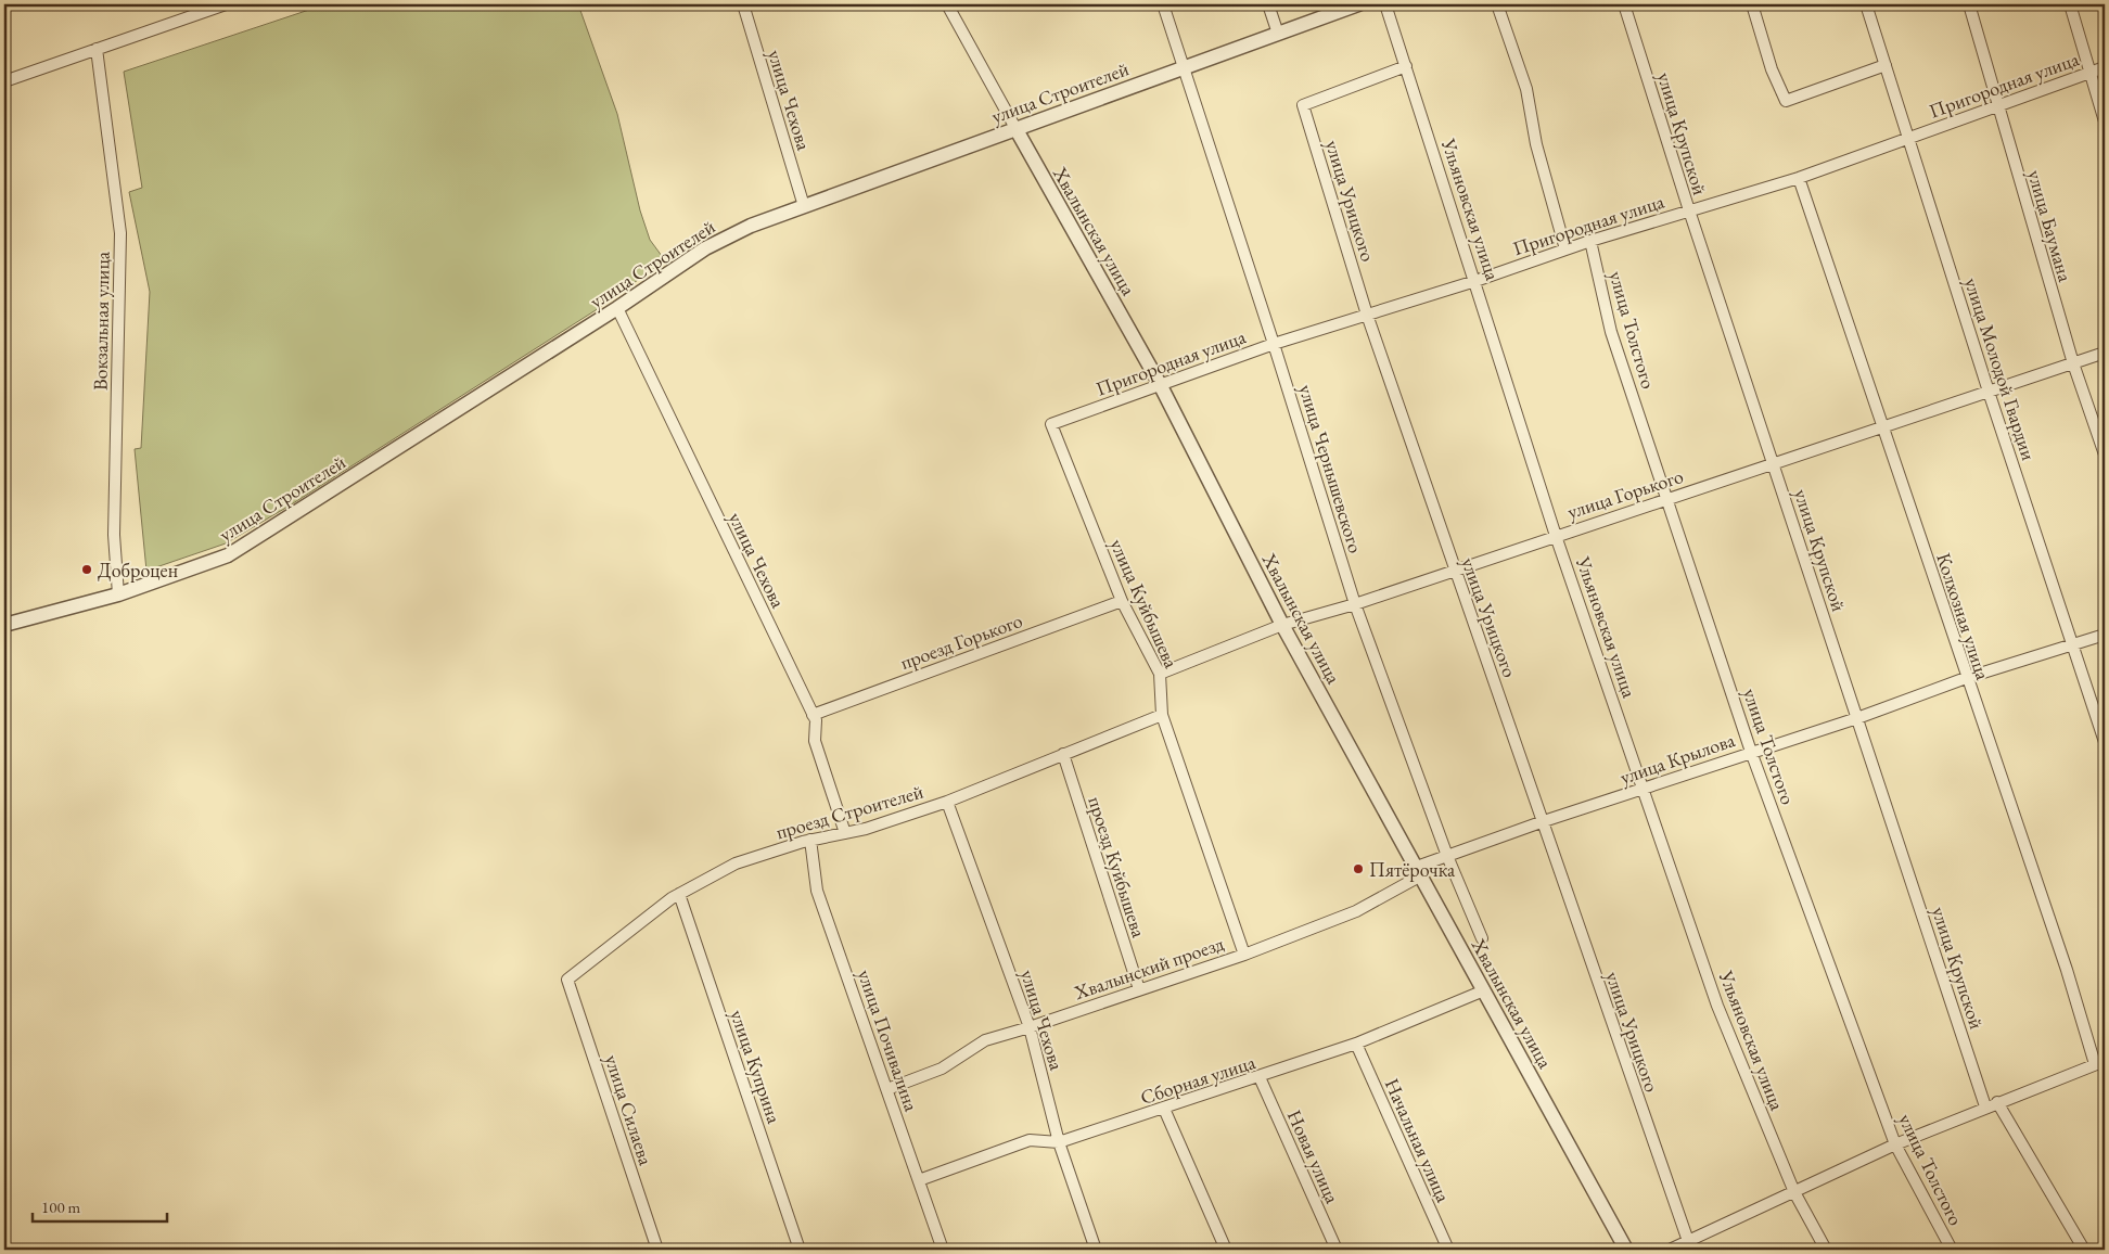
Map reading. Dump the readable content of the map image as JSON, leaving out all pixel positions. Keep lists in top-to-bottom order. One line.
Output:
{"streets":{"street":["Пригородная улица","улица Строителей","улица Чехова","улица Крупской","улица Урицкого","Ульяновская улица","улица Баумана","Хвалынская улица","Вокзальная улица","улица Толстого","улица Молодой Гвардии","улица Чернышевского","улица Горького","улица Куйбышева","Колхозная улица","проезд Горького","улица Крылова","проезд Строителей","проезд Куйбышева","Хвалынский проезд","улица Почивалина","улица Куприна","Сборная улица","улица Силаева","Начальная улица","Новая улица"]},"crossings":[["Пригородная улица","улица Крупской"],["Пригородная улица","улица Урицкого"],["Пригородная улица","Ульяновская улица"],["Пригородная улица","улица Баумана"],["Пригородная улица","Хвалынская улица"],["Пригородная улица","улица Толстого"],["Пригородная улица","улица Молодой Гвардии"],["Пригородная улица","улица Чернышевского"],["Пригородная улица","улица Куйбышева"],["Пригородная улица","Колхозная улица"],["улица Строителей","улица Чехова"],["улица Строителей","Хвалынская улица"],["улица Строителей","Вокзальная улица"],["улица Строителей","улица Чернышевского"],["улица Чехова","проезд Горького"],["улица Чехова","проезд Строителей"],["улица Чехова","Хвалынский проезд"],["улица Чехова","Сборная улица"],["улица Крупской","улица Горького"],["улица Крупской","улица Крылова"],["улица Урицкого","Ульяновская улица"],["улица Урицкого","улица Горького"],["улица Урицкого","улица Крылова"],["Ульяновская улица","улица Горького"],["Ульяновская улица","улица Крылова"],["улица Баумана","улица Горького"],["Хвалынская улица","улица Горького"],["Хвалынская улица","улица Крылова"],["Хвалынская улица","Хвалынский проезд"],["Хвалынская улица","Сборная улица"],["улица Толстого","улица Горького"],["улица Толстого","улица Крылова"],["улица Молодой Гвардии","улица Горького"],["улица Молодой Гвардии","улица Крылова"],["улица Чернышевского","улица Горького"],["улица Чернышевского","улица Крылова"],["улица Горького","улица Куйбышева"],["улица Горького","Колхозная улица"],["улица Куйбышева","проезд Горького"],["улица Куйбышева","проезд Строителей"],["улица Куйбышева","Хвалынский проезд"],["Колхозная улица","улица Крылова"],["улица Крылова","Хвалынский проезд"],["проезд Строителей","проезд Куйбышева"],["проезд Строителей","улица Почивалина"],["проезд Строителей","улица Куприна"],["проезд Строителей","улица Силаева"],["проезд Куйбышева","Хвалынский проезд"],["Хвалынский проезд","улица Почивалина"],["улица Почивалина","Сборная улица"],["Сборная улица","Начальная улица"],["Сборная улица","Новая улица"]],"places":["Доброцен","Пятёрочка"],"scale_bar":"100 m"}
